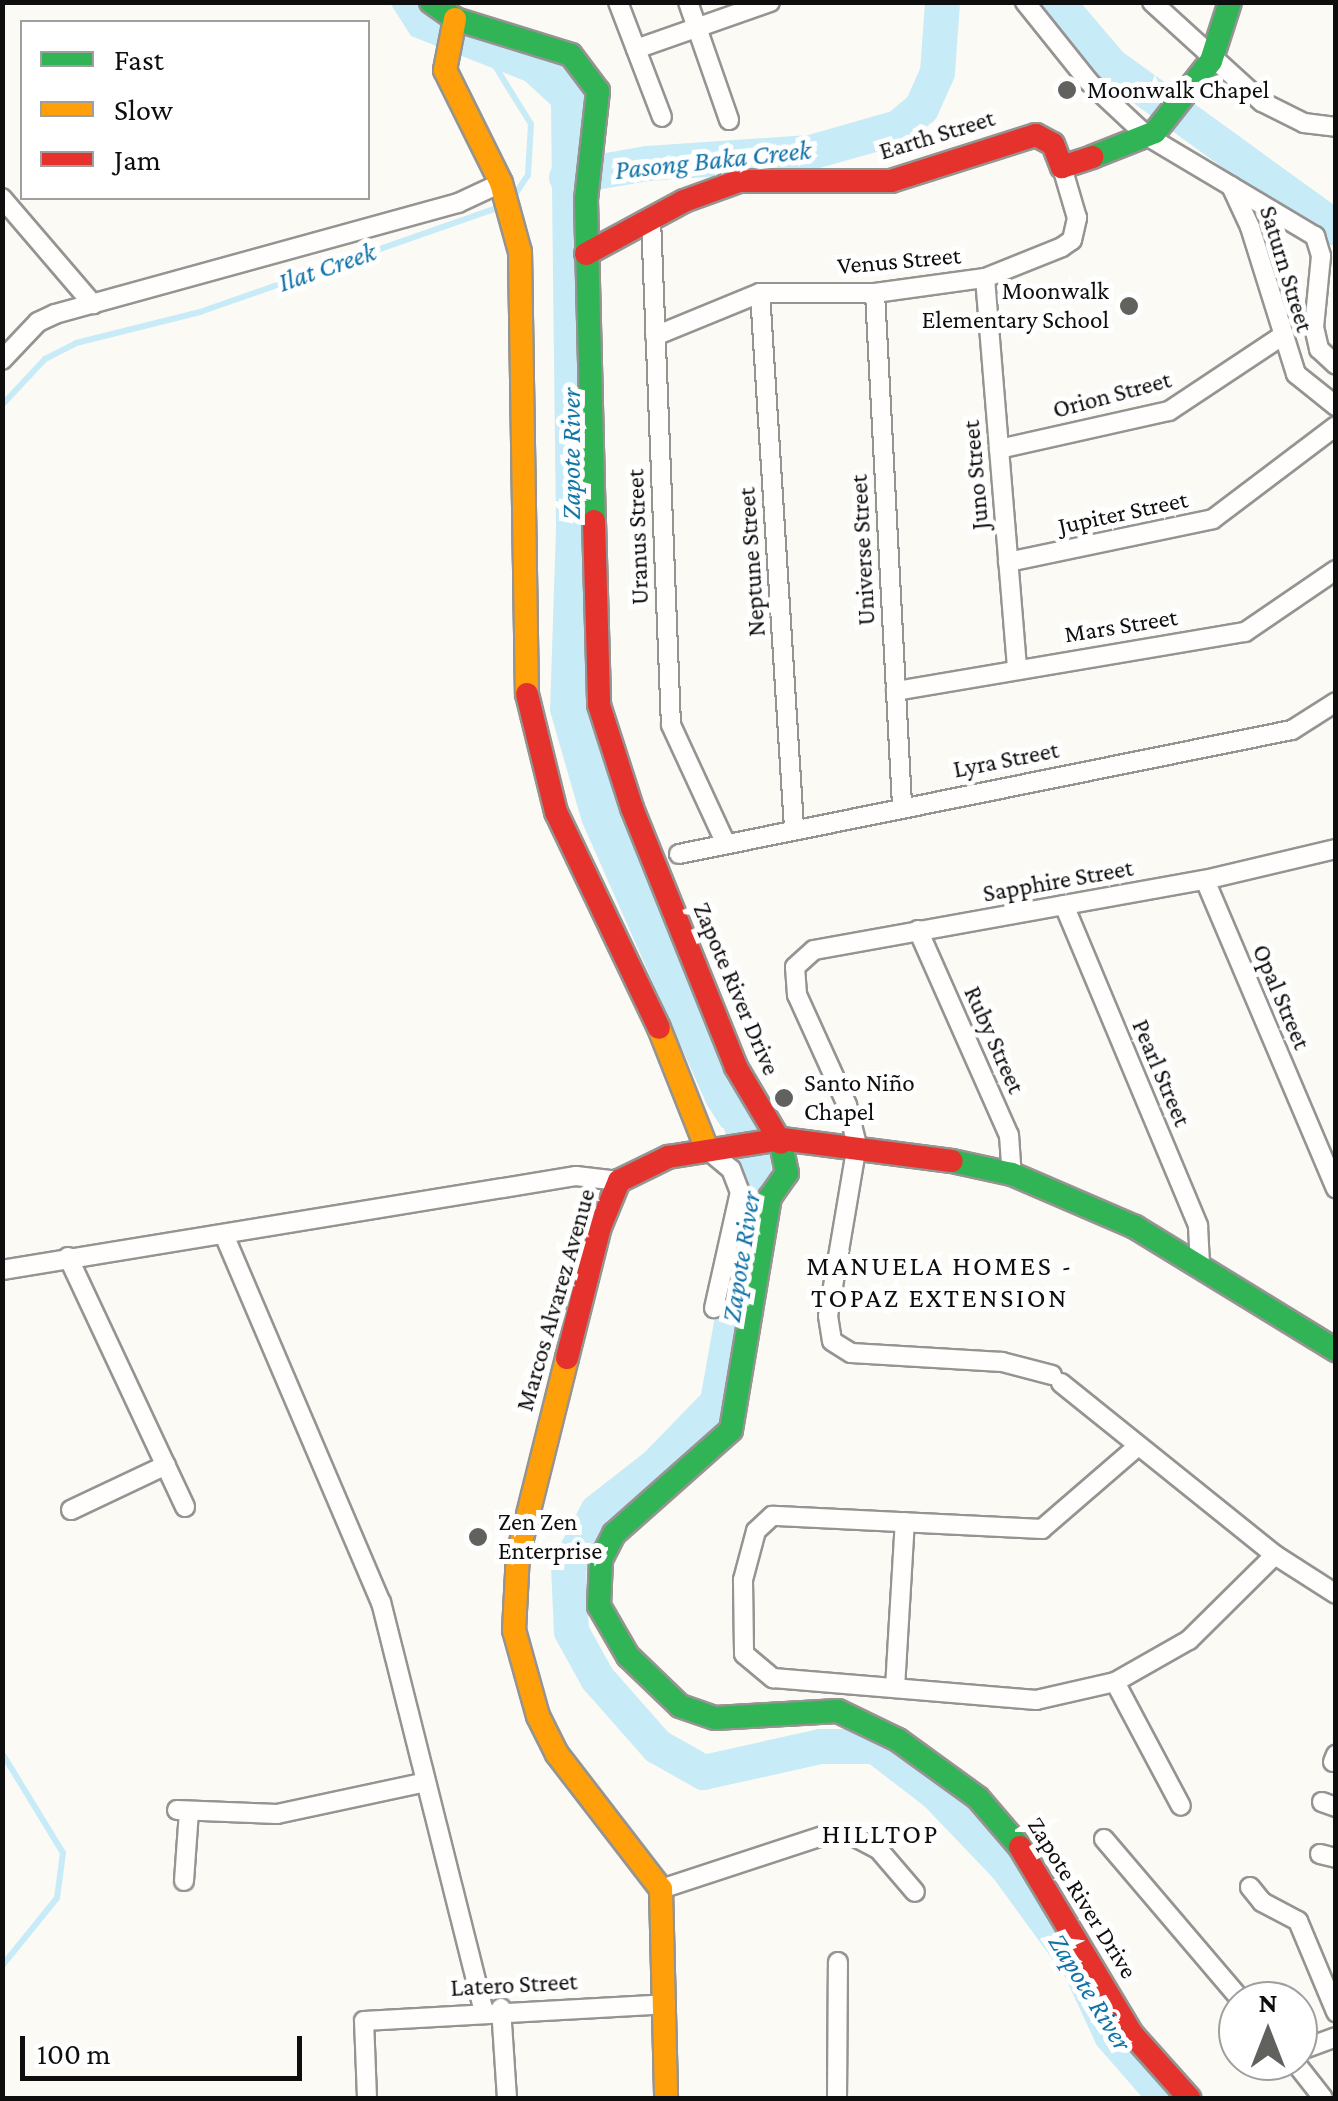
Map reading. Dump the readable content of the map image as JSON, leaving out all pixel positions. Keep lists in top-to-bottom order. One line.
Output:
{"streets":{"main road":["Earth Street","Zapote River Drive","Marcos Alvarez Avenue"],"street":["Venus Street","Saturn Street","Orion Street","Juno Street","Jupiter Street","Uranus Street","Universe Street","Neptune Street","Mars Street","Lyra Street","Sapphire Street","Opal Street","Ruby Street","Pearl Street","Latero Street"]},"crossings":[["Earth Street","Venus Street"],["Earth Street","Uranus Street"],["Earth Street","Zapote River Drive"],["Venus Street","Juno Street"],["Venus Street","Uranus Street"],["Venus Street","Universe Street"],["Venus Street","Neptune Street"],["Saturn Street","Orion Street"],["Orion Street","Juno Street"],["Juno Street","Jupiter Street"],["Juno Street","Mars Street"],["Uranus Street","Lyra Street"],["Universe Street","Mars Street"],["Universe Street","Lyra Street"],["Neptune Street","Lyra Street"],["Sapphire Street","Opal Street"],["Sapphire Street","Ruby Street"],["Sapphire Street","Pearl Street"],["Sapphire Street","Marcos Alvarez Avenue"],["Zapote River Drive","Marcos Alvarez Avenue"],["Ruby Street","Marcos Alvarez Avenue"],["Pearl Street","Marcos Alvarez Avenue"],["Marcos Alvarez Avenue","Latero Street"]],"districts":["MANUELA HOMES - TOPAZ EXTENSION","HILLTOP"],"water":["Pasong Baka Creek","Ilat Creek","Zapote River"],"places":["Moonwalk Chapel","Moonwalk Elementary School","Santo Niño Chapel","Zen Zen Enterprise"],"legend":["Fast","Slow","Jam"],"scale_bar":"100 m","north":"top"}
